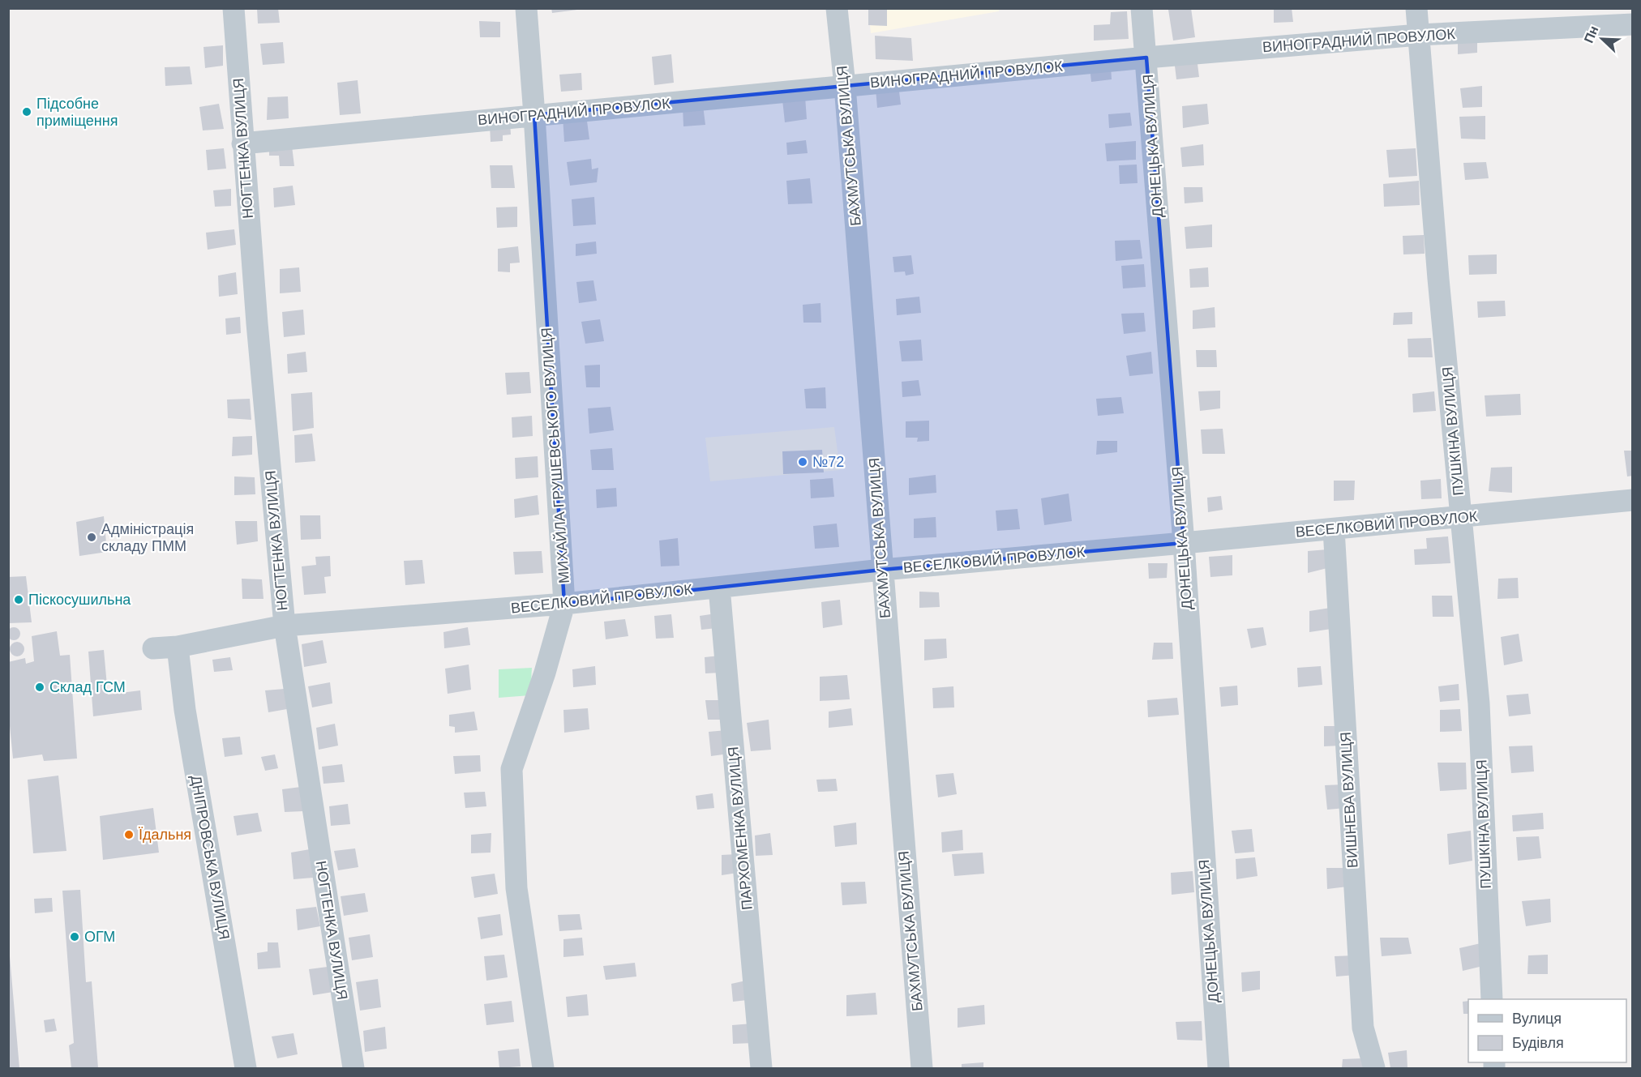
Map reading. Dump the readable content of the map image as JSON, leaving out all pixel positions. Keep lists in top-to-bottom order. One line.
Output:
{"streets":{"street":["ВИНОГРАДНИЙ ПРОВУЛОК","БАХМУТСЬКА ВУЛИЦЯ","ДОНЕЦЬКА ВУЛИЦЯ","НОГТЕНКА ВУЛИЦЯ","ПУШКІНА ВУЛИЦЯ","МИХАЙЛА ГРУШЕВСЬКОГО ВУЛИЦЯ","ВЕСЕЛКОВИЙ ПРОВУЛОК","ВИШНЕВА ВУЛИЦЯ","ПАРХОМЕНКА ВУЛИЦЯ","ДНІПРОВСЬКА ВУЛИЦЯ"]},"crossings":[["ВИНОГРАДНИЙ ПРОВУЛОК","БАХМУТСЬКА ВУЛИЦЯ"],["ВИНОГРАДНИЙ ПРОВУЛОК","ДОНЕЦЬКА ВУЛИЦЯ"],["ВИНОГРАДНИЙ ПРОВУЛОК","НОГТЕНКА ВУЛИЦЯ"],["ВИНОГРАДНИЙ ПРОВУЛОК","ПУШКІНА ВУЛИЦЯ"],["ВИНОГРАДНИЙ ПРОВУЛОК","МИХАЙЛА ГРУШЕВСЬКОГО ВУЛИЦЯ"],["БАХМУТСЬКА ВУЛИЦЯ","ВЕСЕЛКОВИЙ ПРОВУЛОК"],["ДОНЕЦЬКА ВУЛИЦЯ","ВЕСЕЛКОВИЙ ПРОВУЛОК"],["НОГТЕНКА ВУЛИЦЯ","ВЕСЕЛКОВИЙ ПРОВУЛОК"],["ПУШКІНА ВУЛИЦЯ","ВЕСЕЛКОВИЙ ПРОВУЛОК"],["МИХАЙЛА ГРУШЕВСЬКОГО ВУЛИЦЯ","ВЕСЕЛКОВИЙ ПРОВУЛОК"],["ВЕСЕЛКОВИЙ ПРОВУЛОК","ВИШНЕВА ВУЛИЦЯ"],["ВЕСЕЛКОВИЙ ПРОВУЛОК","ПАРХОМЕНКА ВУЛИЦЯ"],["ВЕСЕЛКОВИЙ ПРОВУЛОК","ДНІПРОВСЬКА ВУЛИЦЯ"]],"places":["Підсобне приміщення","№72","Адміністрація складу ПММ","Піскосушильна","Склад ГСМ","Їдальня","ОГМ"],"legend":["Вулиця","Будівля"],"north":"top left"}
